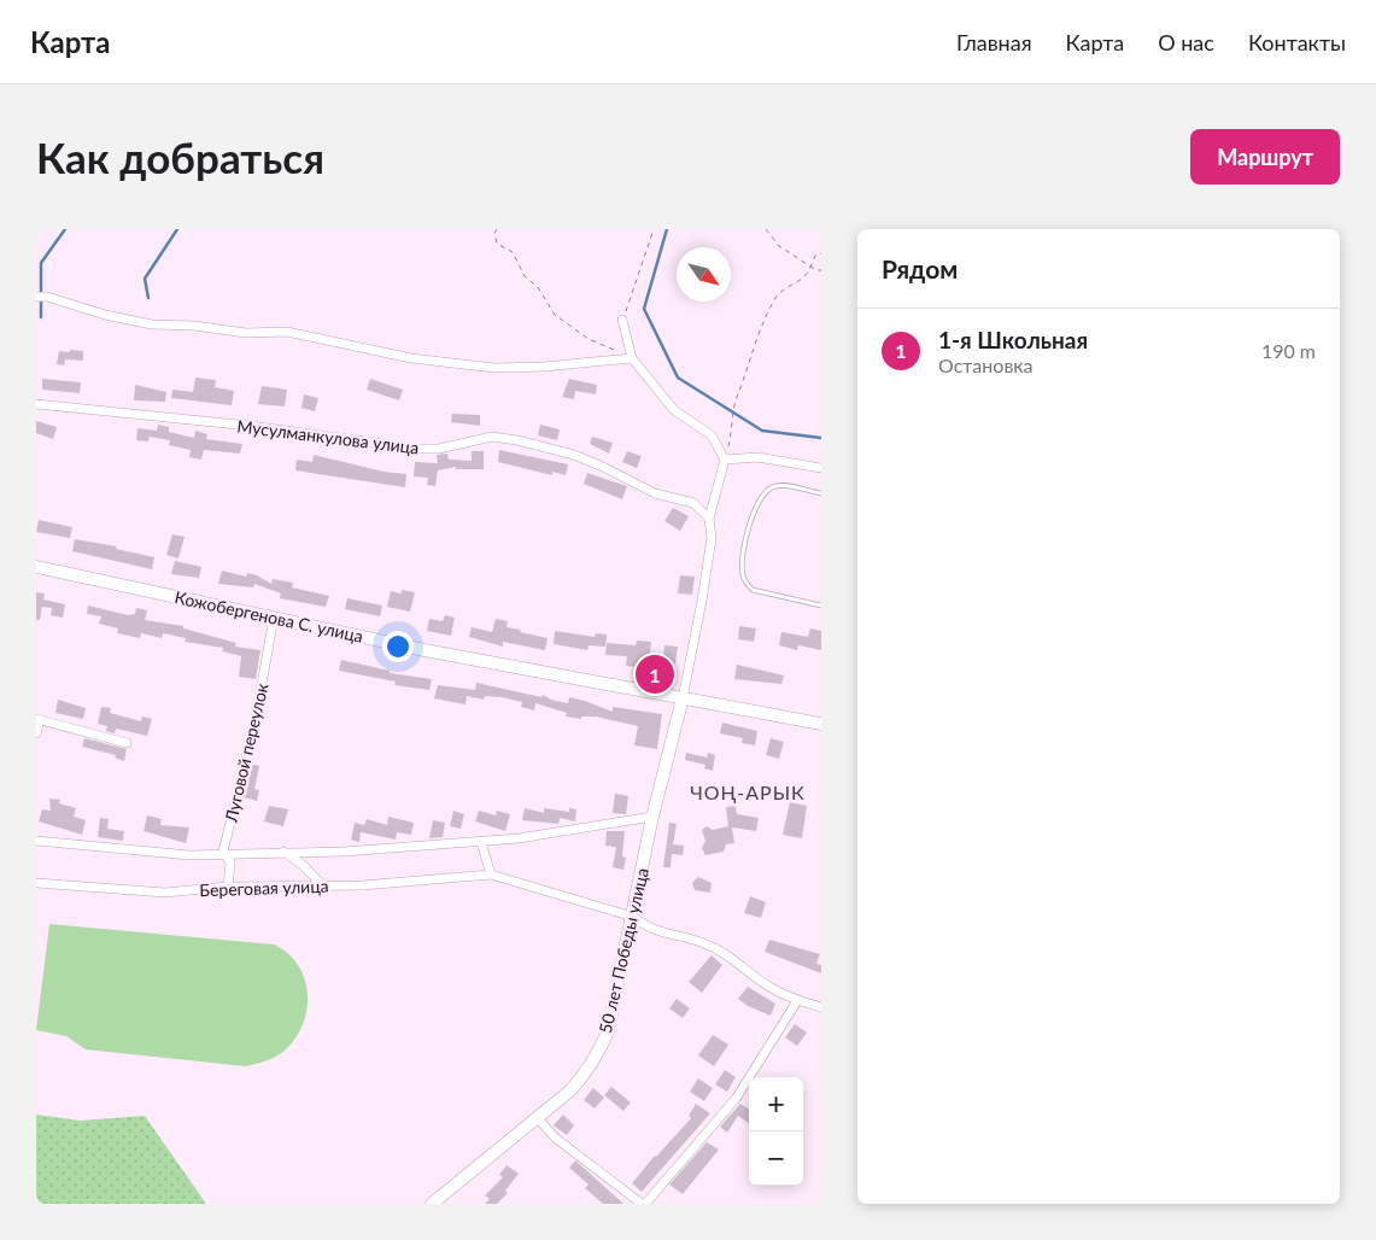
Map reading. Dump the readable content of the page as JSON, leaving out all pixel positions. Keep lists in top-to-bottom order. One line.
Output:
{"streets":{"main road":["Кожобергенова С. улица","50 лет Победы улица"],"street":["Мусулманкулова улица","Луговой переулок","Береговая улица"]},"crossings":[["Кожобергенова С. улица","Луговой переулок"],["Кожобергенова С. улица","50 лет Победы улица"],["Луговой переулок","Береговая улица"],["Береговая улица","50 лет Победы улица"]],"districts":["ЧОҢ-АРЫК"],"north":"bottom right","page":{"header":"Карта","nav":["Главная","Карта","О нас","Контакты"],"buttons":"Маршрут","title":"Как добраться","heading":"Рядом","list":[{"mark":"1","name":"1-я Школьная","note":"Остановка","value":"190 m"}],"pins":"1","map_buttons":["+","−"]}}
